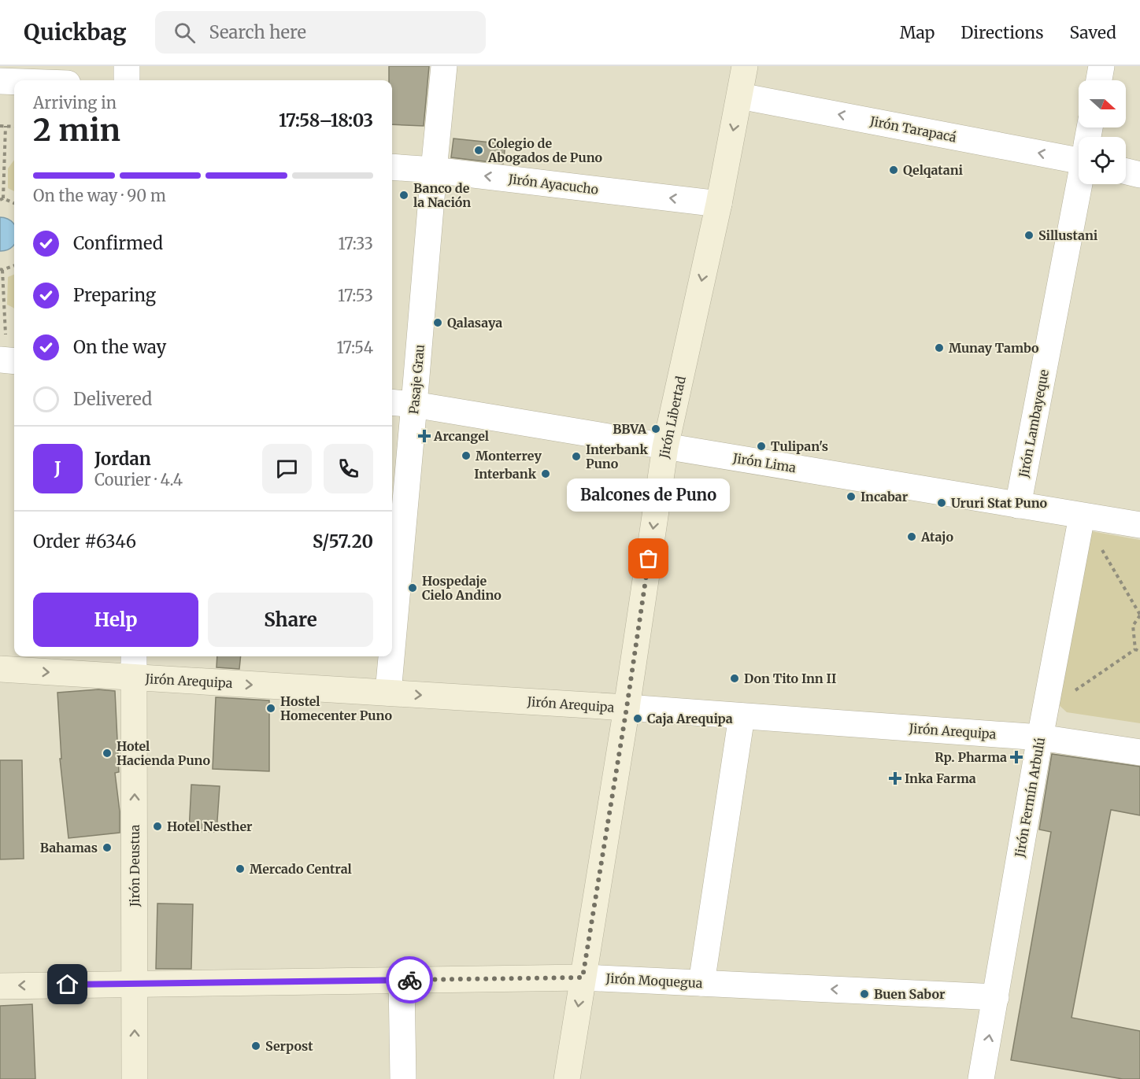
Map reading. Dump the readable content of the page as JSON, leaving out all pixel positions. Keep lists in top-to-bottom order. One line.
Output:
{"streets":{"street":["Jirón Tarapacá","Jirón Ayacucho","Pasaje Grau","Jirón Libertad","Jirón Lambayeque","Jirón Lima","Jirón Arequipa","Jirón Fermín Arbulú","Jirón Deustua","Jirón Moquegua"]},"crossings":[["Jirón Tarapacá","Jirón Libertad"],["Jirón Ayacucho","Pasaje Grau"],["Jirón Ayacucho","Jirón Libertad"],["Pasaje Grau","Jirón Lima"],["Pasaje Grau","Jirón Arequipa"],["Jirón Libertad","Jirón Lima"],["Jirón Libertad","Jirón Arequipa"],["Jirón Libertad","Jirón Moquegua"],["Jirón Lambayeque","Jirón Lima"],["Jirón Lima","Jirón Fermín Arbulú"],["Jirón Arequipa","Jirón Fermín Arbulú"],["Jirón Arequipa","Jirón Deustua"],["Jirón Fermín Arbulú","Jirón Moquegua"],["Jirón Deustua","Jirón Moquegua"]],"one_way":["Jirón Tarapacá","Jirón Ayacucho","Jirón Libertad","Jirón Arequipa","Jirón Deustua","Jirón Moquegua"],"places":{"other":["Colegio de Abogados de Puno","Qelqatani","Banco de la Nación","Sillustani","Qalasaya","Munay Tambo","BBVA","Tulipan's","Monterrey","Interbank Puno","Interbank","Incabar","Ururi Stat Puno","Atajo","Balcones de Puno","Hospedaje Cielo Andino","Don Tito Inn II","Hostel Homecenter Puno","Caja Arequipa","Hotel Hacienda Puno","Hotel Nesther","Bahamas","Mercado Central","Buen Sabor","Serpost"],"health":["Arcangel","Rp. Pharma","Inka Farma"]},"north":"right","page":{"header":"Quickbag","search":"Search here","nav":["Map","Directions","Saved"],"heading":["2 min","Arriving in","17:58–18:03"],"panel":["Jordan","Courier · 4.4","Order #6346","S/57.20"],"bar":"On the way · 90 m","list":[["Confirmed","17:33"],["Preparing","17:53"],["On the way","17:54"],"Delivered"],"round":"J","bubble":"Balcones de Puno","buttons":["Help","Share"]}}
